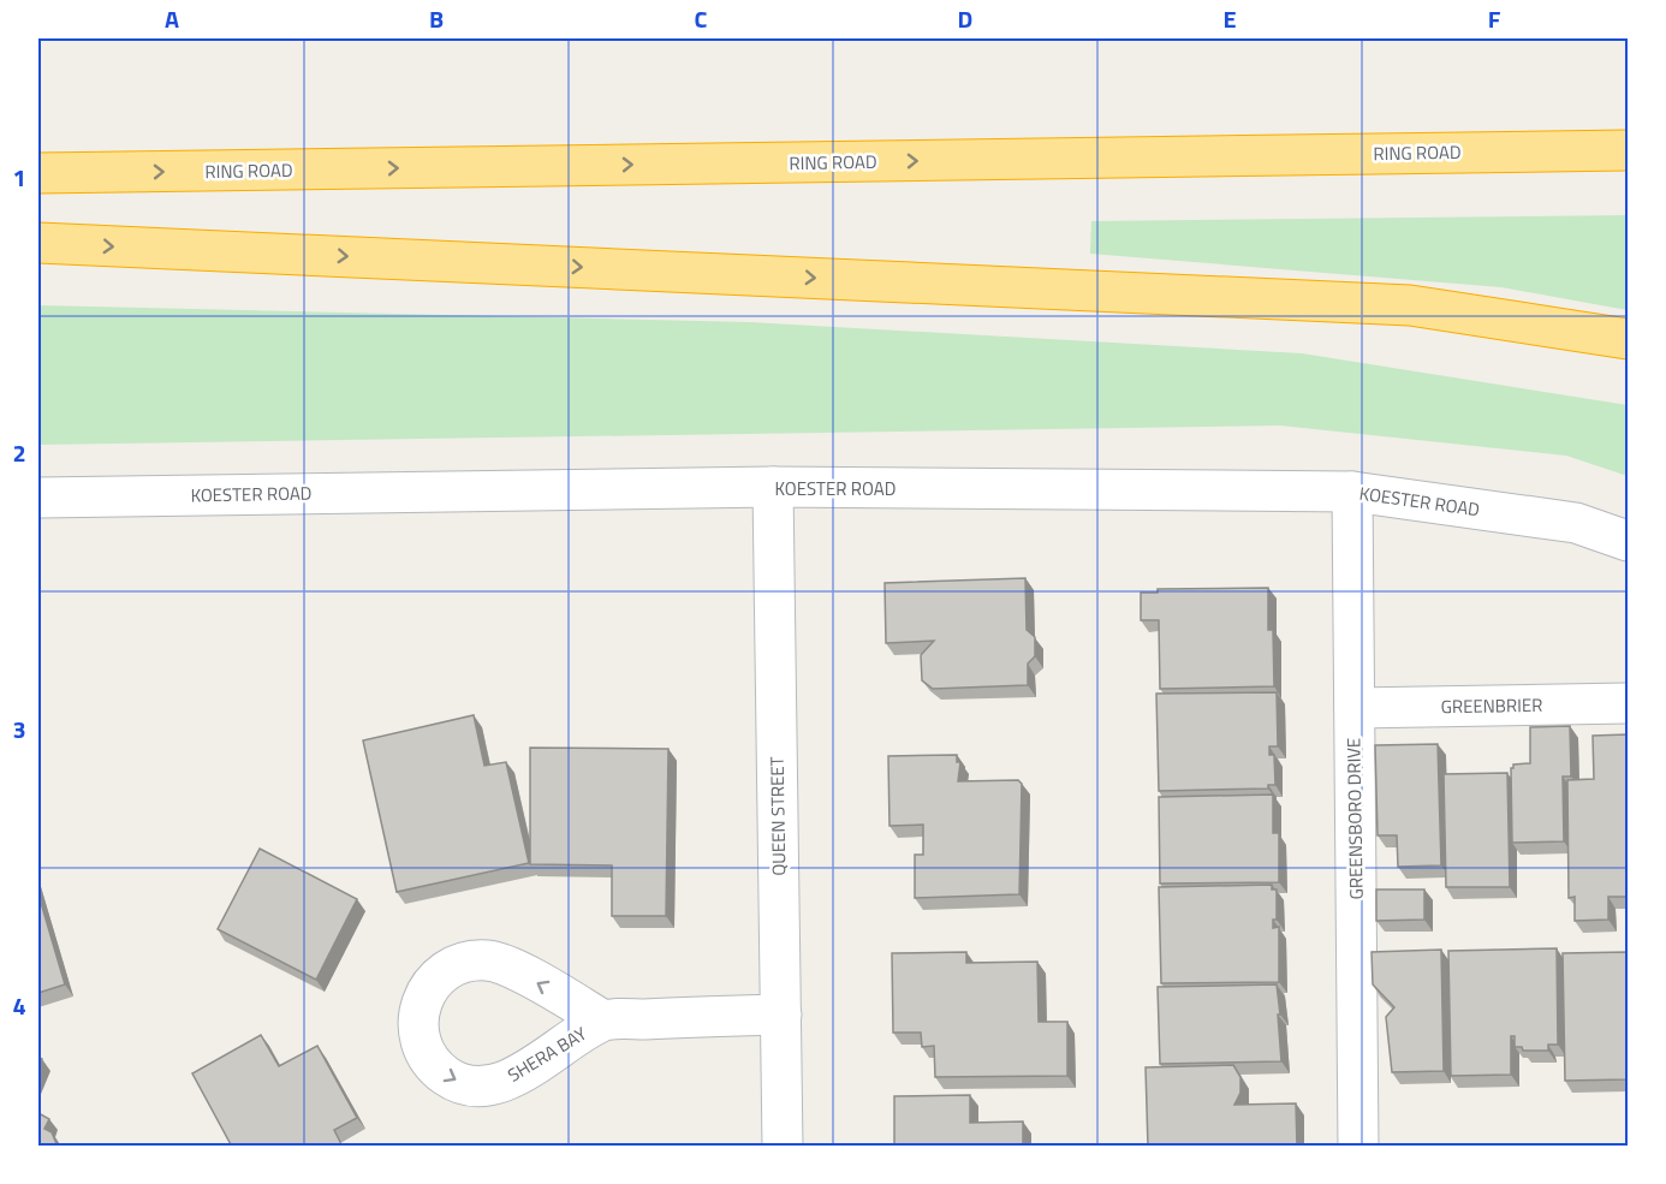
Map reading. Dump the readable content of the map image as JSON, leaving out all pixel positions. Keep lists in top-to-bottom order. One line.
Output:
{"streets":{"highway":["RING ROAD"],"street":["KOESTER ROAD","GREENBRIER","QUEEN STREET","GREENSBORO DRIVE","SHERA BAY"]},"crossings":[["KOESTER ROAD","QUEEN STREET"],["KOESTER ROAD","GREENSBORO DRIVE"],["GREENBRIER","GREENSBORO DRIVE"],["QUEEN STREET","SHERA BAY"]],"grid":{"columns":["A","B","C","D","E","F"],"rows":["1","2","3","4"]}}
